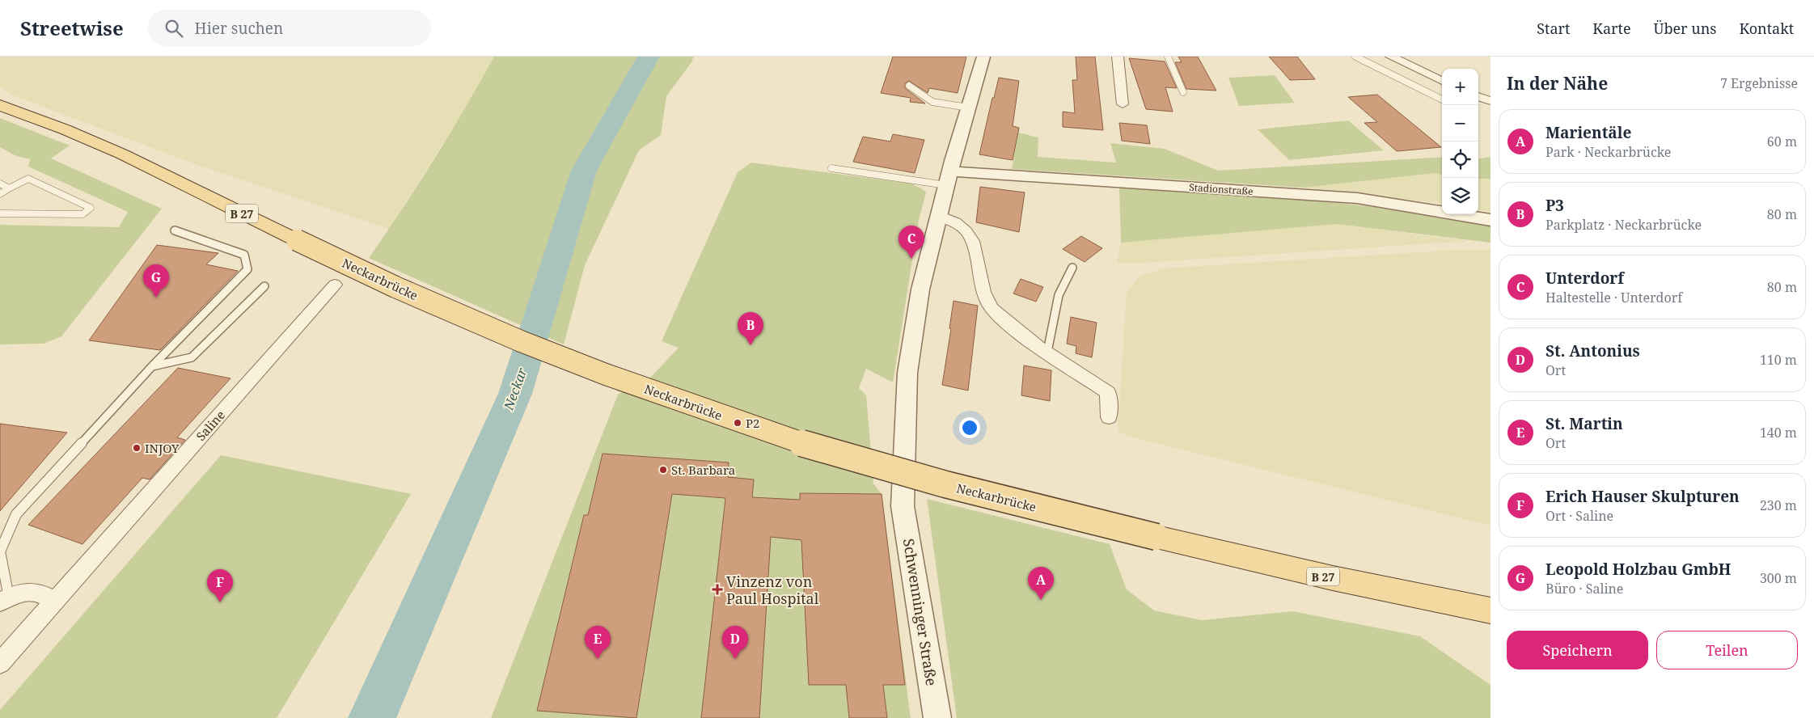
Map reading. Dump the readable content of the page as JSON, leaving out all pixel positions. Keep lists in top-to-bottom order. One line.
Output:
{"streets":{"main road":["B 27","Neckarbrücke"],"street":["Stadionstraße","Saline","Schwenninger Straße"]},"crossings":[["Stadionstraße","Schwenninger Straße"]],"water":["Neckar"],"places":{"other":["P2","INJOY","St. Barbara"],"health":["Vinzenz von Paul Hospital"]},"page":{"header":"Streetwise","search":"Hier suchen","nav":["Start","Karte","Über uns","Kontakt"],"heading":["In der Nähe","7 Ergebnisse"],"map_buttons":["+","−"],"list":[{"mark":"A","name":"Marientäle","note":"Park · Neckarbrücke","value":"60 m"},{"mark":"B","name":"P3","note":"Parkplatz · Neckarbrücke","value":"80 m"},{"mark":"C","name":"Unterdorf","note":"Haltestelle · Unterdorf","value":"80 m"},{"mark":"D","name":"St. Antonius","note":"Ort","value":"110 m"},{"mark":"E","name":"St. Martin","note":"Ort","value":"140 m"},{"mark":"F","name":"Erich Hauser Skulpturen","note":"Ort · Saline","value":"230 m"},{"mark":"G","name":"Leopold Holzbau GmbH","note":"Büro · Saline","value":"300 m"}],"pins":["C","G","B","A","F","D","E"],"buttons":["Speichern","Teilen"]}}
